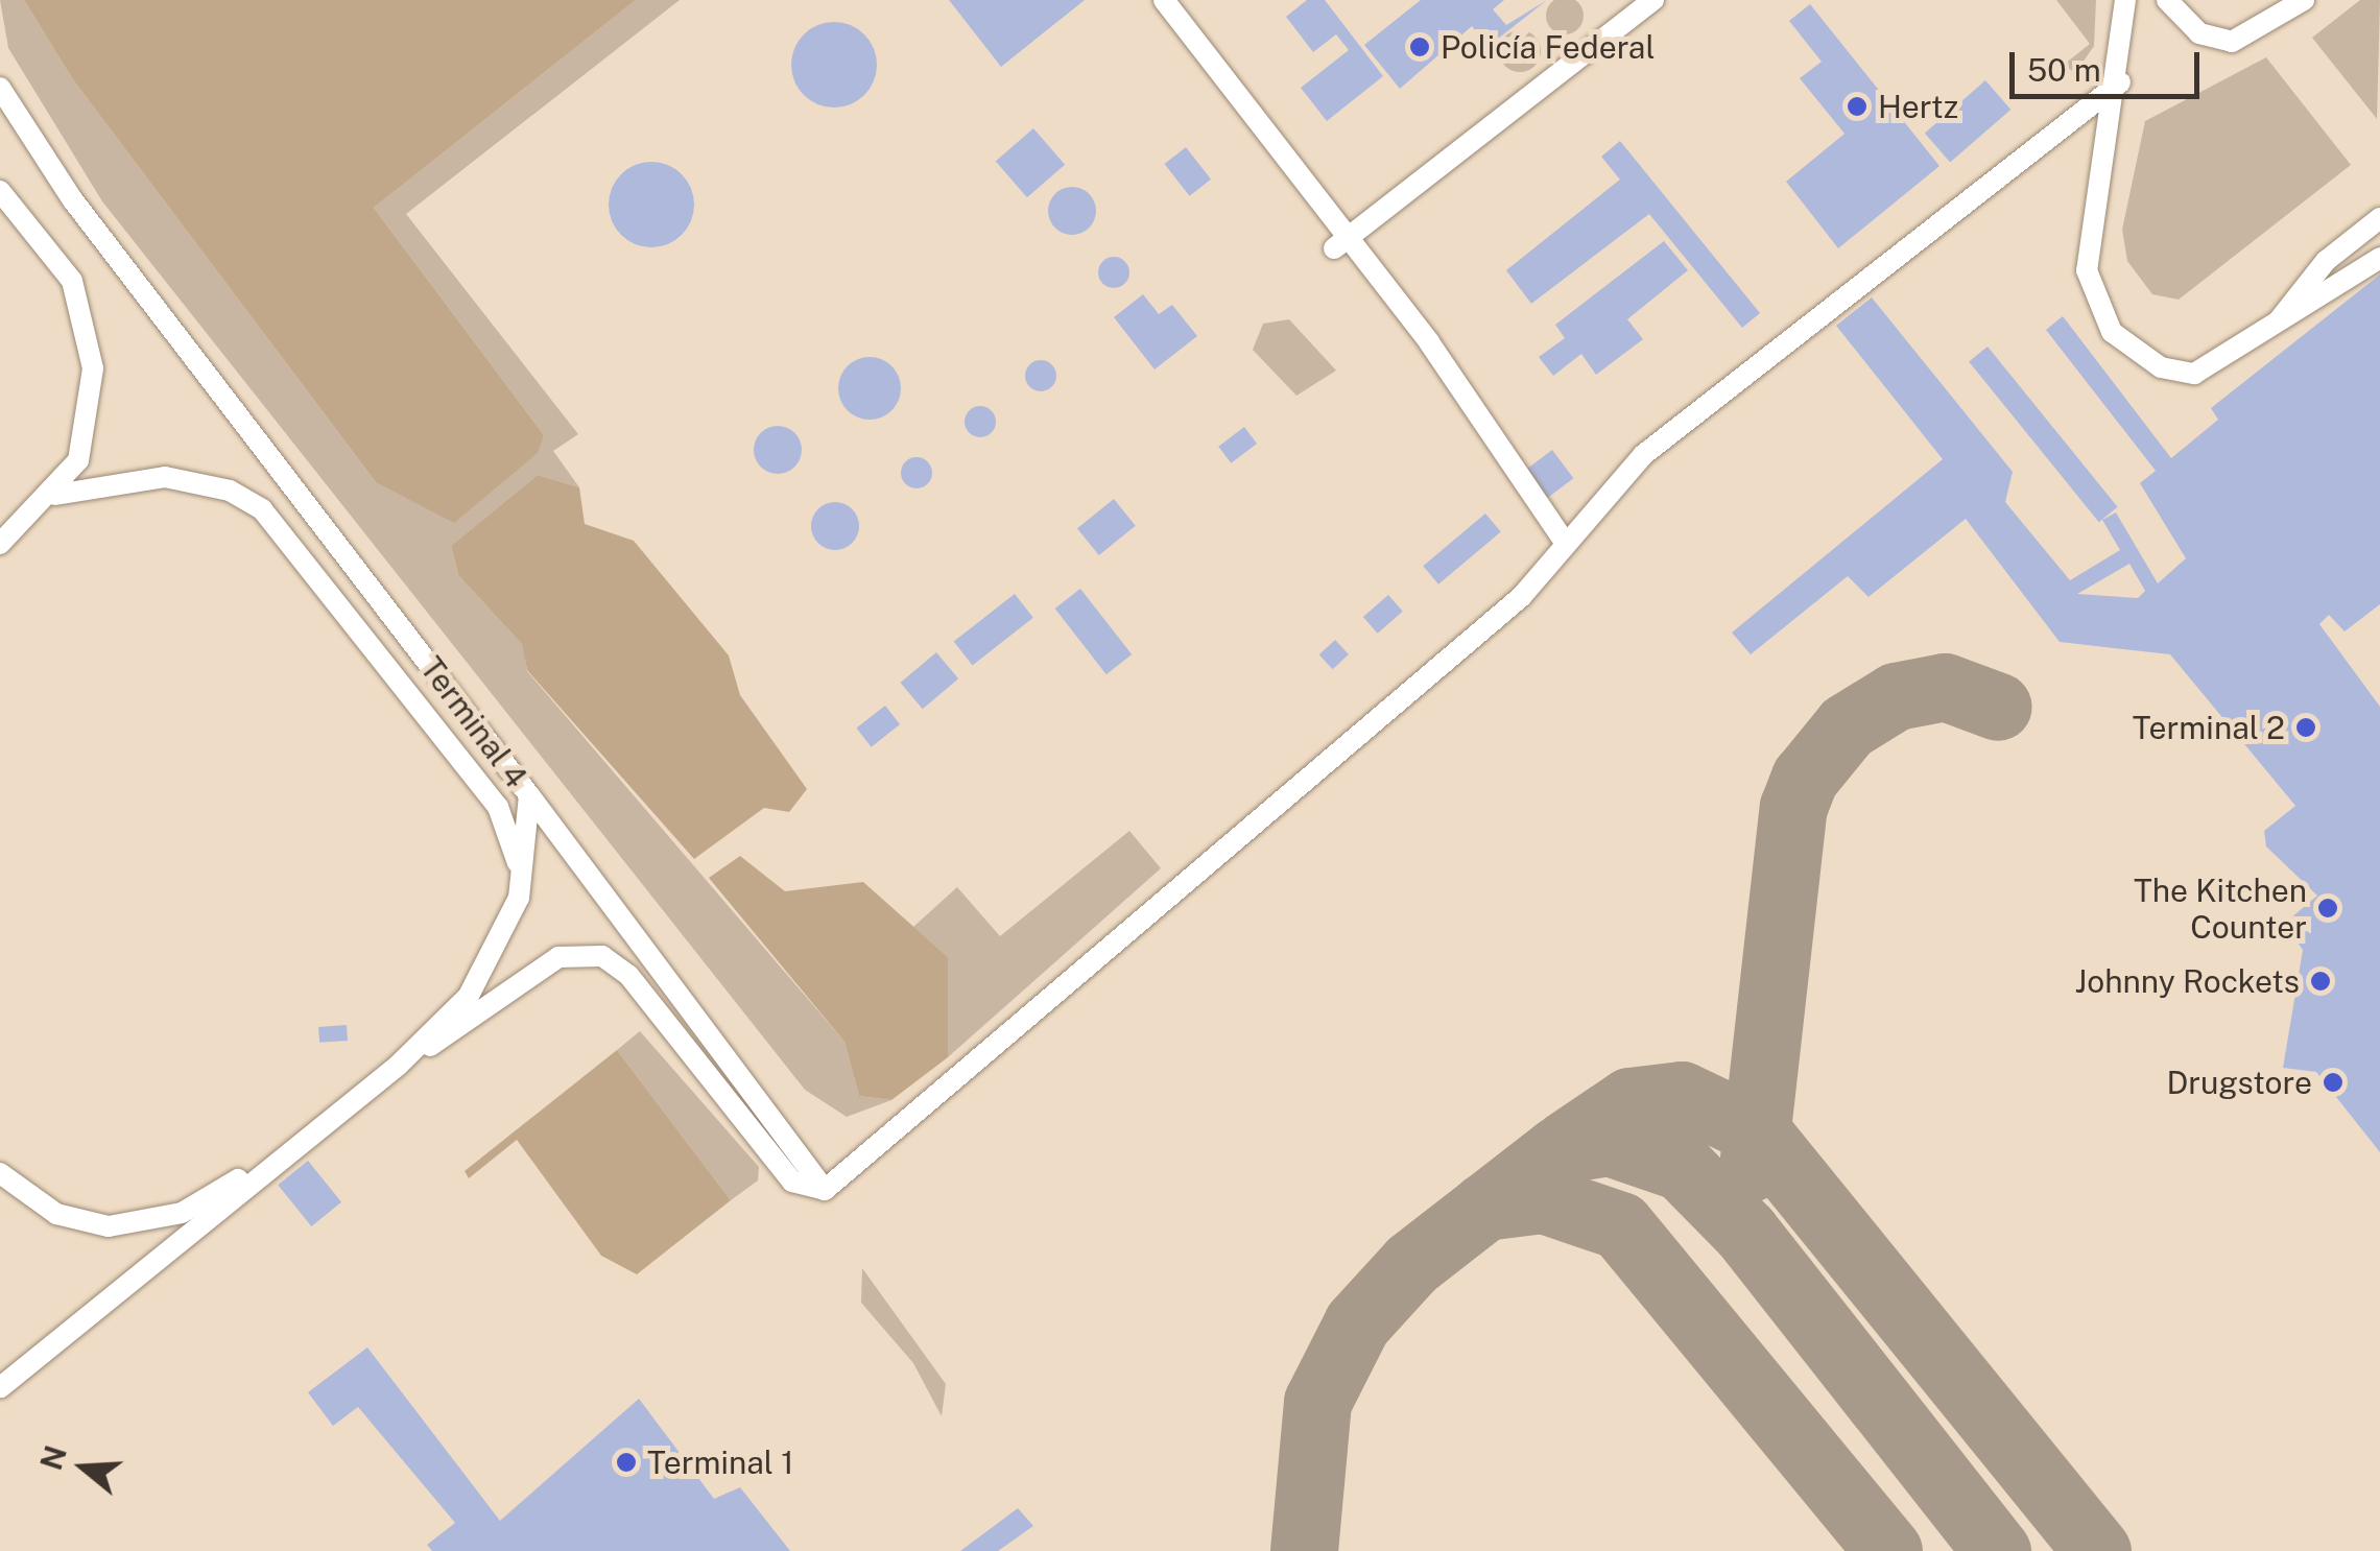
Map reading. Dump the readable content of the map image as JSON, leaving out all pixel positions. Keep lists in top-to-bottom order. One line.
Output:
{"streets":{"street":["Terminal 4"]},"places":["Policía Federal","Hertz","Terminal 2","The Kitchen Counter","Johnny Rockets","Drugstore","Terminal 1"],"scale_bar":"50 m","north":"left"}
